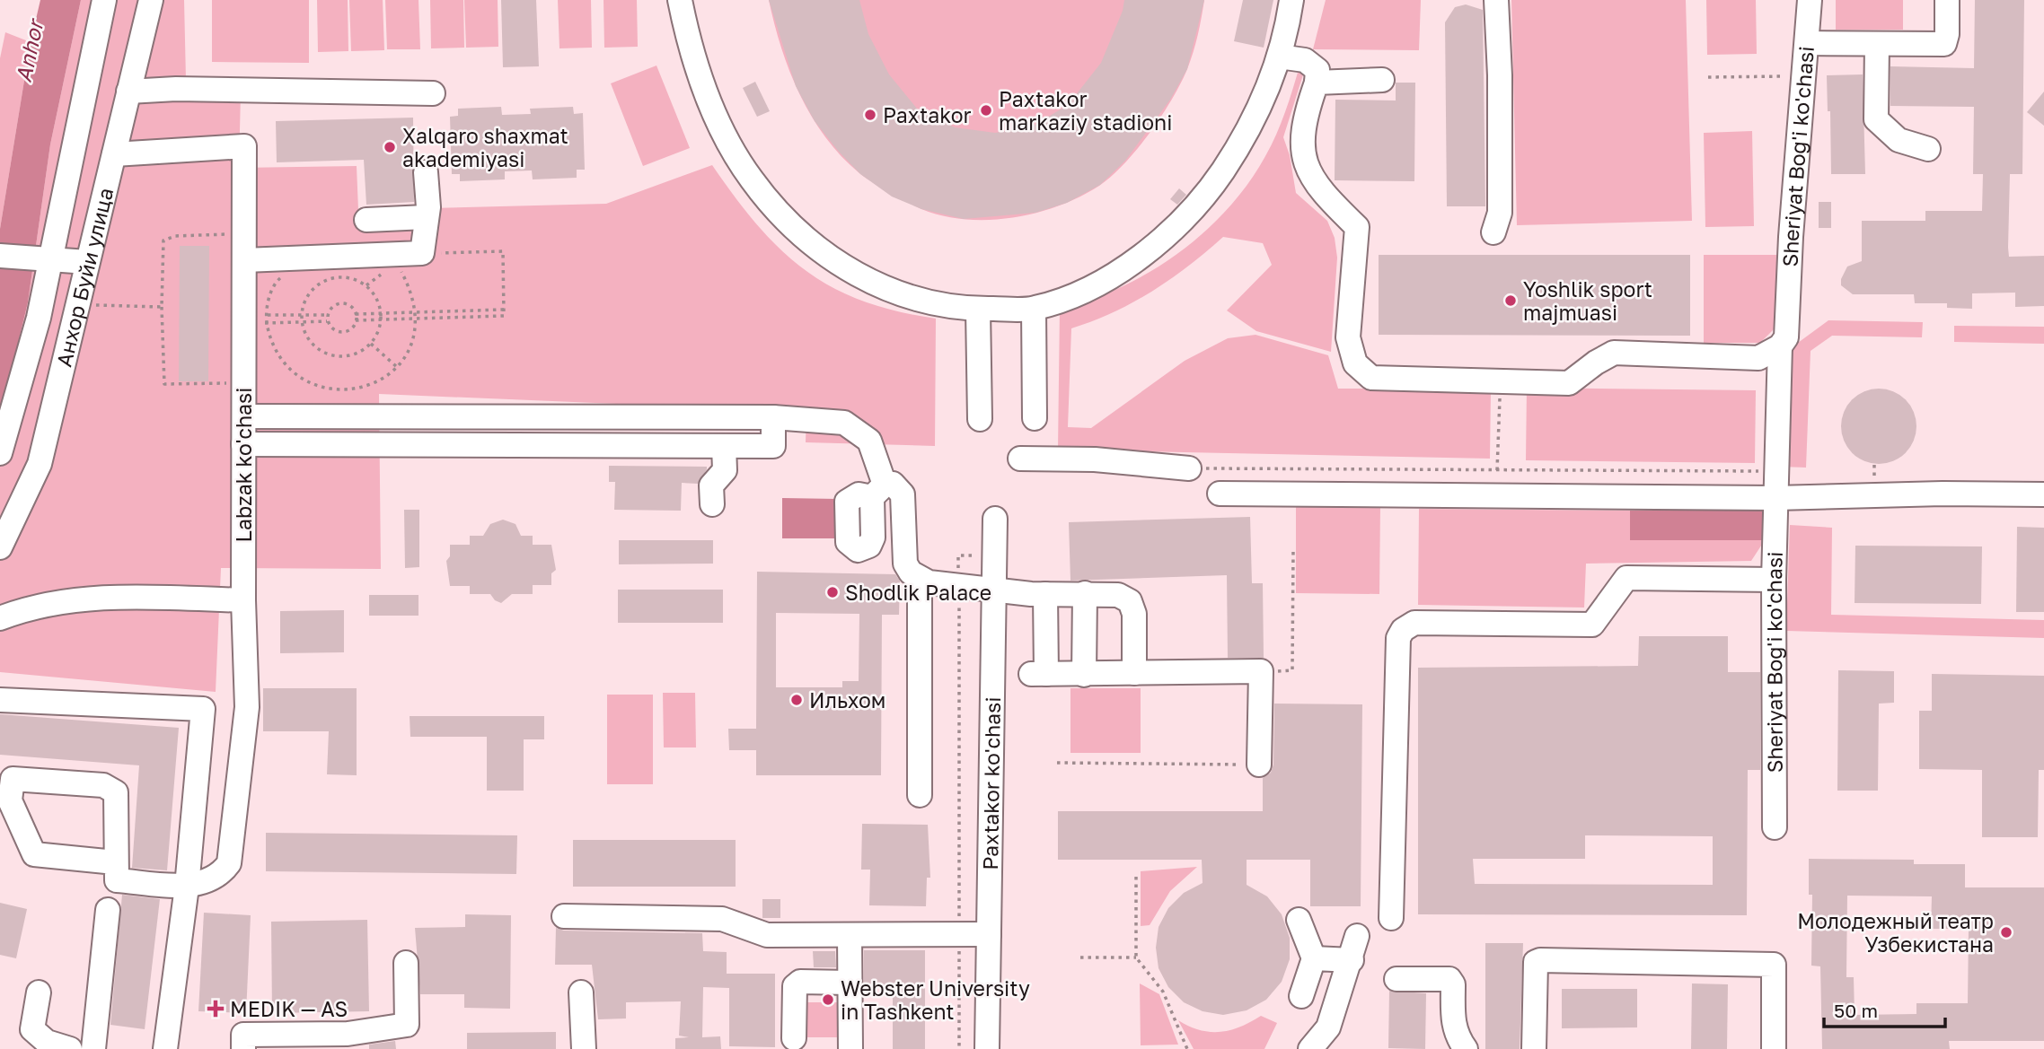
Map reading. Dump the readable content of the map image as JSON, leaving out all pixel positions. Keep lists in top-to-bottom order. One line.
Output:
{"streets":{"street":["Sheriyat Bog'i ko'chasi","Анхор Буйи улица","Labzak ko'chasi","Paxtakor ko'chasi"]},"crossings":[["Анхор Буйи улица","Labzak ko'chasi"]],"water":["Anhor"],"places":{"other":["Paxtakor markaziy stadioni","Paxtakor","Xalqaro shaxmat akademiyasi","Yoshlik sport majmuasi","Shodlik Palace","Ильхом","Молодежный театр Узбекистана","Webster University in Tashkent"],"health":["MEDIK — AS"]},"scale_bar":"50 m"}
